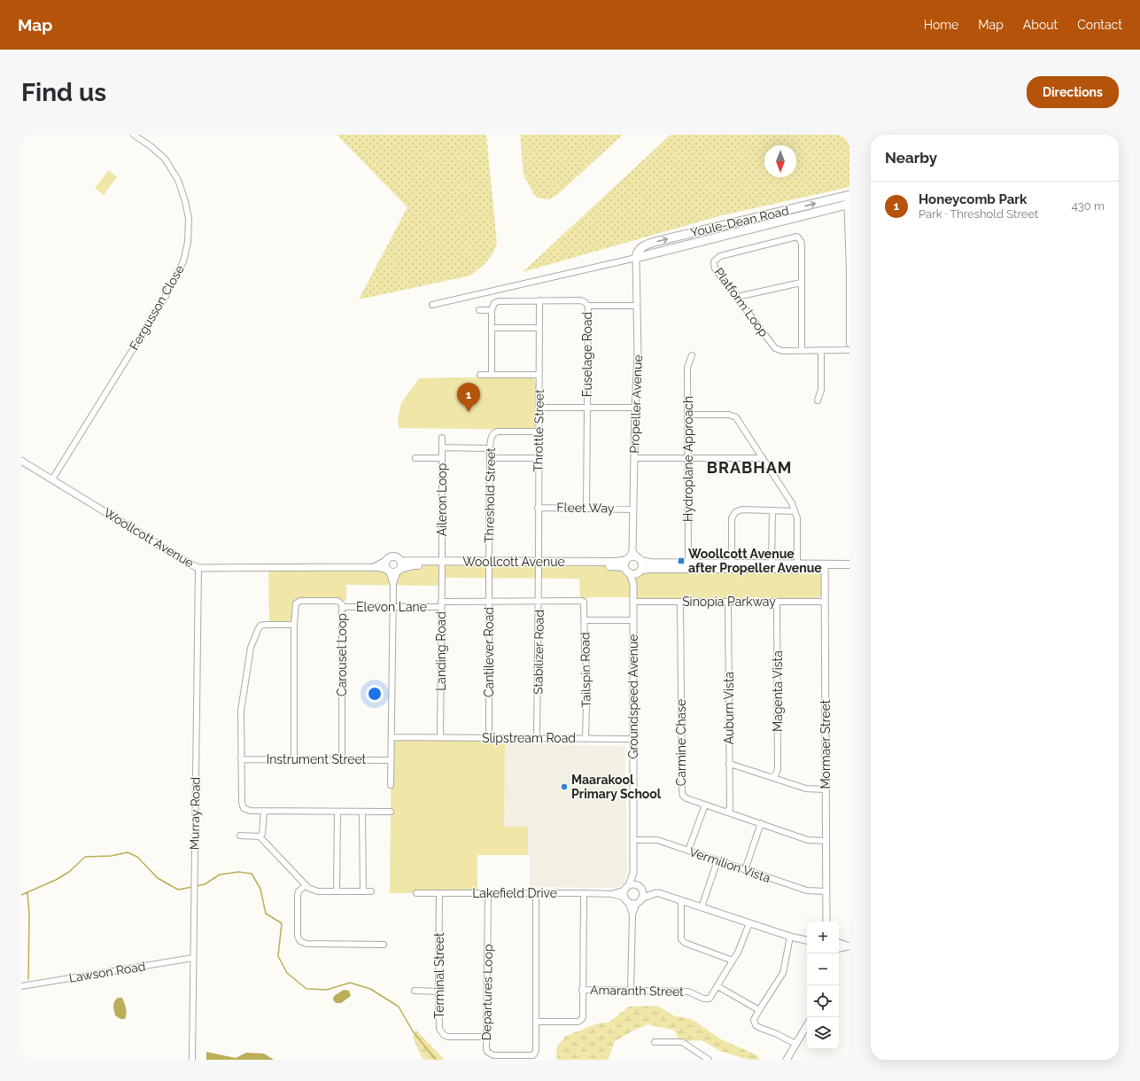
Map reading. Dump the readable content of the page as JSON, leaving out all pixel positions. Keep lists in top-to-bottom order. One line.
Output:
{"streets":{"main road":["Youle-Dean Road","Woollcott Avenue"],"street":["Platform Loop","Fergusson Close","Fuselage Road","Propeller Avenue","Throttle Street","Hydroplane Approach","Threshold Street","Aileron Loop","Fleet Way","Sinopia Parkway","Elevon Lane","Landing Road","Cantilever Road","Stabilizer Road","Carousel Loop","Tailspin Road","Magenta Vista","Groundspeed Avenue","Auburn Vista","Slipstream Road","Carmine Chase","Mormaer Street","Instrument Street","Murray Road","Vermilion Vista","Lakefield Drive","Lawson Road","Terminal Street","Amaranth Street","Departures Loop"]},"crossings":[["Youle-Dean Road","Propeller Avenue"],["Fergusson Close","Woollcott Avenue"],["Fuselage Road","Throttle Street"],["Fuselage Road","Fleet Way"],["Propeller Avenue","Fleet Way"],["Propeller Avenue","Woollcott Avenue"],["Throttle Street","Threshold Street"],["Throttle Street","Fleet Way"],["Throttle Street","Woollcott Avenue"],["Throttle Street","Stabilizer Road"],["Hydroplane Approach","Woollcott Avenue"],["Threshold Street","Woollcott Avenue"],["Threshold Street","Cantilever Road"],["Aileron Loop","Woollcott Avenue"],["Aileron Loop","Landing Road"],["Woollcott Avenue","Landing Road"],["Woollcott Avenue","Cantilever Road"],["Woollcott Avenue","Stabilizer Road"],["Woollcott Avenue","Groundspeed Avenue"],["Woollcott Avenue","Mormaer Street"],["Woollcott Avenue","Murray Road"],["Sinopia Parkway","Magenta Vista"],["Sinopia Parkway","Groundspeed Avenue"],["Sinopia Parkway","Auburn Vista"],["Sinopia Parkway","Carmine Chase"],["Sinopia Parkway","Mormaer Street"],["Elevon Lane","Landing Road"],["Elevon Lane","Cantilever Road"],["Elevon Lane","Stabilizer Road"],["Elevon Lane","Carousel Loop"],["Elevon Lane","Tailspin Road"],["Landing Road","Slipstream Road"],["Cantilever Road","Slipstream Road"],["Stabilizer Road","Slipstream Road"],["Carousel Loop","Instrument Street"],["Tailspin Road","Slipstream Road"],["Groundspeed Avenue","Slipstream Road"],["Groundspeed Avenue","Vermilion Vista"],["Groundspeed Avenue","Lakefield Drive"],["Auburn Vista","Carmine Chase"],["Carmine Chase","Mormaer Street"],["Mormaer Street","Vermilion Vista"],["Murray Road","Lawson Road"],["Lakefield Drive","Terminal Street"],["Lakefield Drive","Departures Loop"],["Terminal Street","Departures Loop"]],"districts":["BRABHAM"],"places":{"transit":["Woollcott Avenue after Propeller Avenue"],"other":["Maarakool Primary School"]},"north":"bottom","page":{"header":"Map","nav":["Home","Map","About","Contact"],"buttons":"Directions","title":"Find us","heading":"Nearby","list":[{"mark":"1","name":"Honeycomb Park","note":"Park · Threshold Street","value":"430 m"}],"pins":"1","map_buttons":["+","−"]}}
